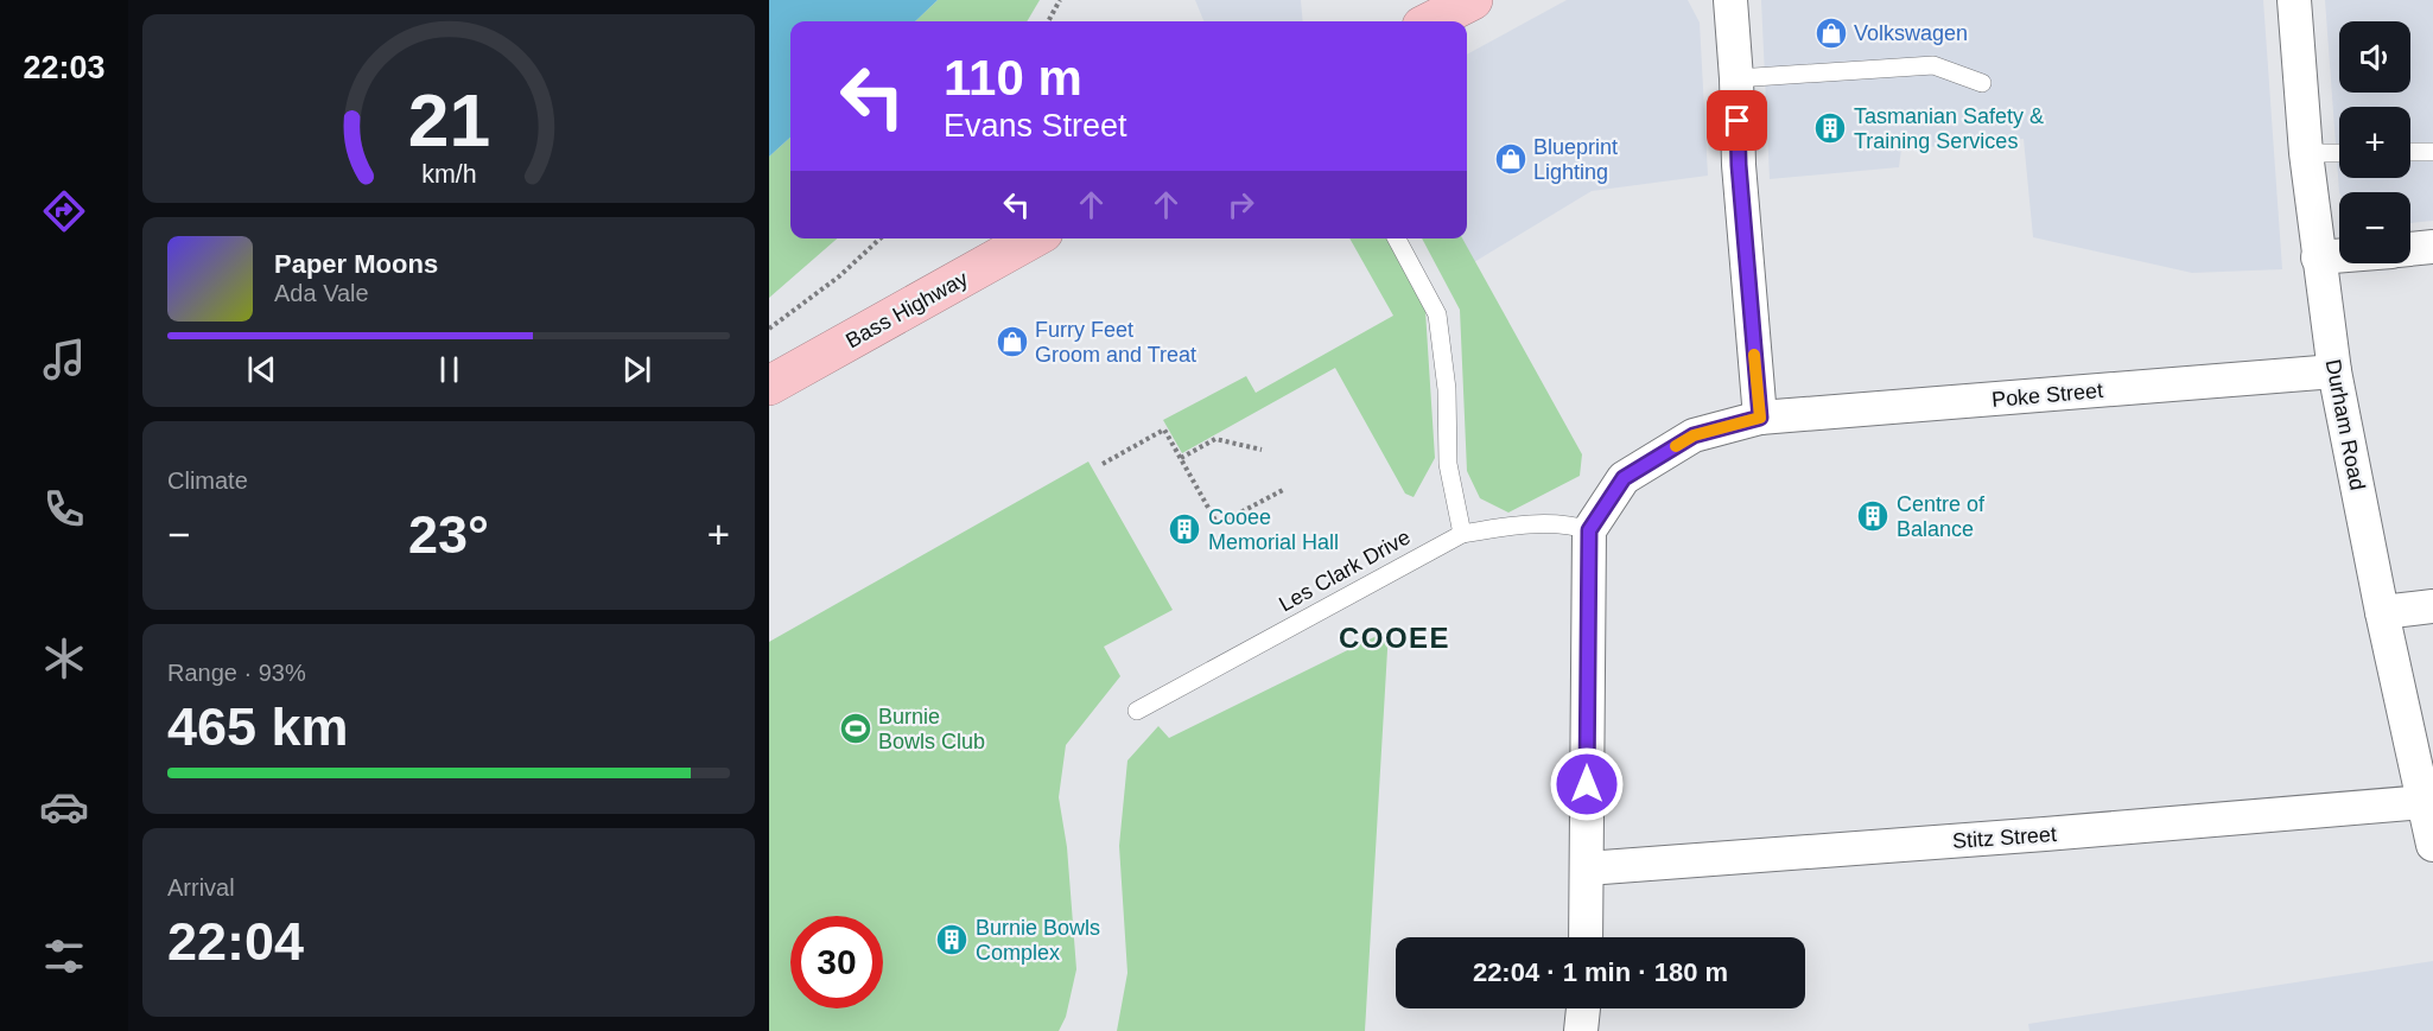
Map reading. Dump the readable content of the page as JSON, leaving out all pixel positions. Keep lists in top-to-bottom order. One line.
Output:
{"streets":{"highway":["Bass Highway"],"street":["Poke Street","Durham Road","Stitz Street"],"lane":["Les Clark Drive"]},"crossings":[["Poke Street","Durham Road"],["Poke Street","Les Clark Drive"],["Durham Road","Stitz Street"]],"districts":["COOEE"],"places":{"shop":["Volkswagen","Blueprint Lighting","Furry Feet Groom and Treat"],"building":["Tasmanian Safety & Training Services","Centre of Balance","Cooee Memorial Hall","Burnie Bowls Complex"],"sports":["Burnie Bowls Club"]},"page":{"tabs":"22:03","map_buttons":["+","−"],"turn":["110 m","Evans Street"],"song":["Paper Moons","Ada Vale"],"tile":["Climate",["Range · 93%","465 km"],["Arrival","22:04"]],"heat":["−","23°","+"],"limit":"30","trip":"22:04 · 1 min · 180 m","gauge":["21","km/h"]}}
